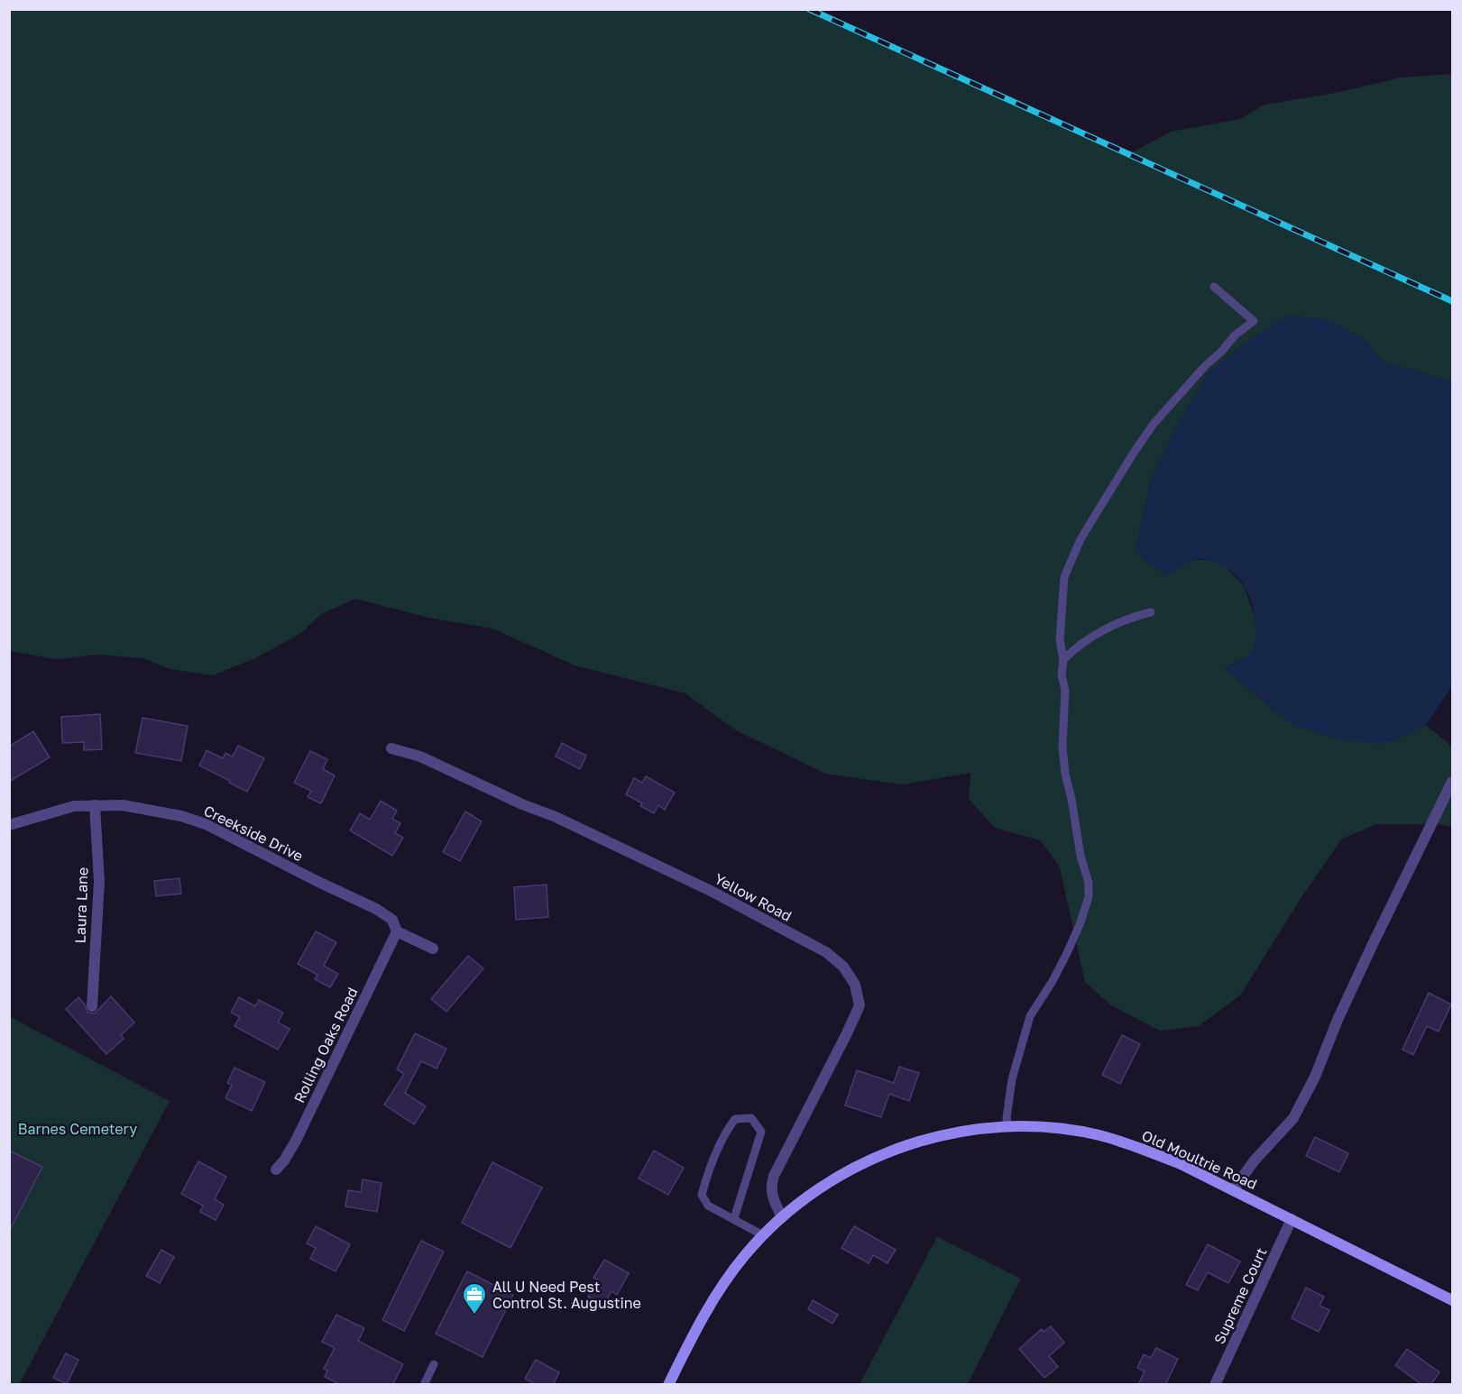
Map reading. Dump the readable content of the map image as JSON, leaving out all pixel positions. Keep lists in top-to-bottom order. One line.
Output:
{"streets":{"main road":["Old Moultrie Road"],"street":["Creekside Drive","Yellow Road","Laura Lane","Rolling Oaks Road","Supreme Court"]},"crossings":[["Creekside Drive","Laura Lane"],["Creekside Drive","Rolling Oaks Road"],["Yellow Road","Old Moultrie Road"],["Old Moultrie Road","Supreme Court"]],"parks":["Barnes Cemetery"],"places":{"office":["All U Need Pest Control St. Augustine"]}}
